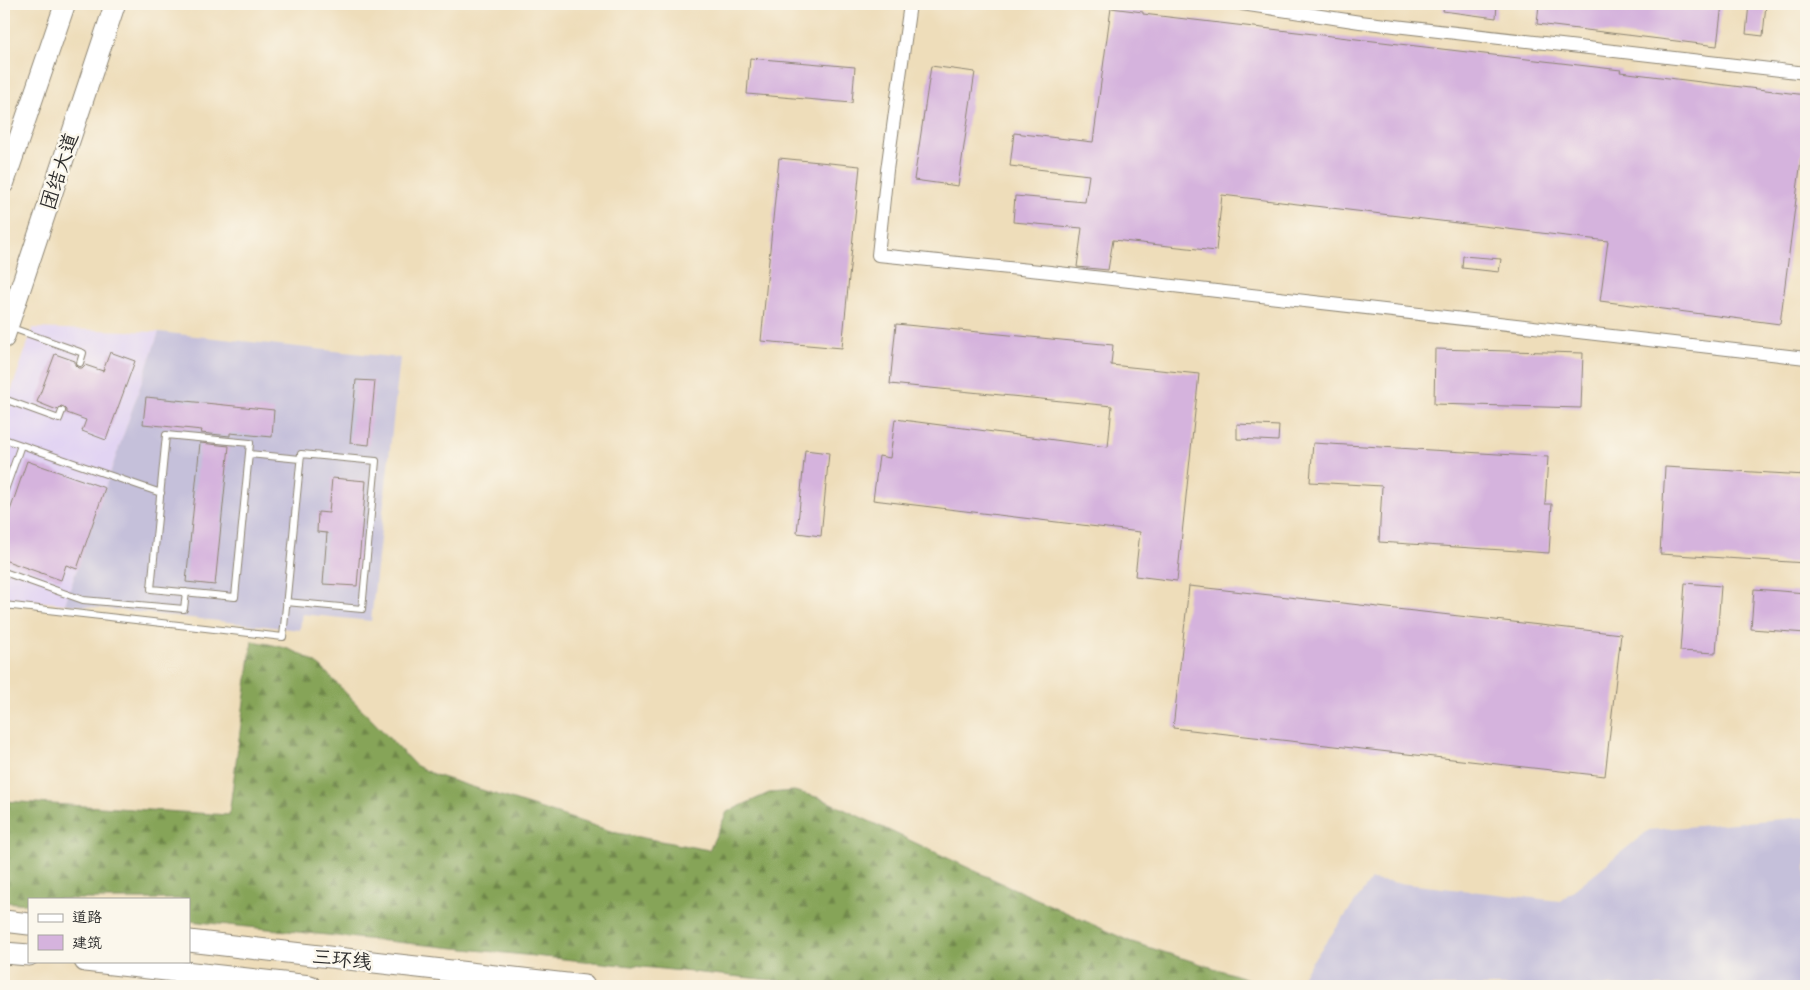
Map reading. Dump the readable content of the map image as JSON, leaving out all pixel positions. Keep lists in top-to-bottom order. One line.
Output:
{"streets":{"highway":["三环线"],"main road":["团结大道"]},"legend":["道路","建筑"]}
